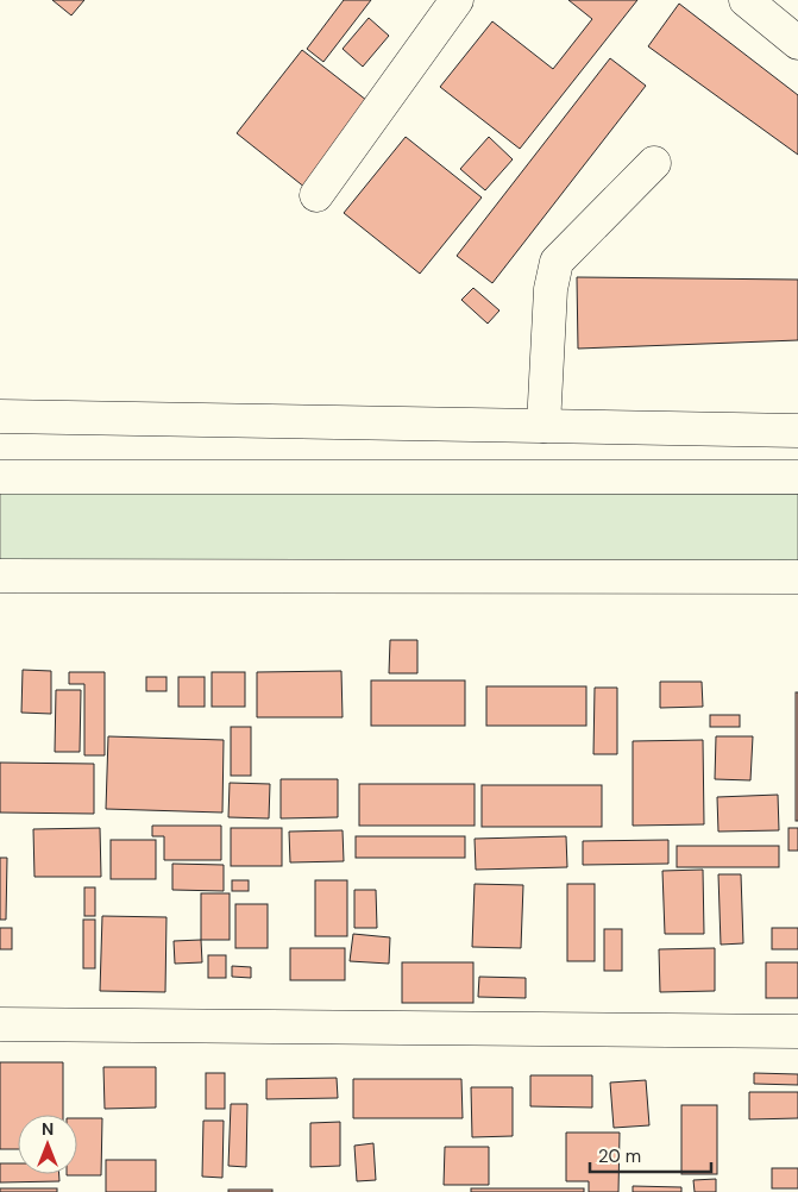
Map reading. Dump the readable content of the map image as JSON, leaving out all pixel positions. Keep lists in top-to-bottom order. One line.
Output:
{"scale_bar":"20 m","north":"top"}
